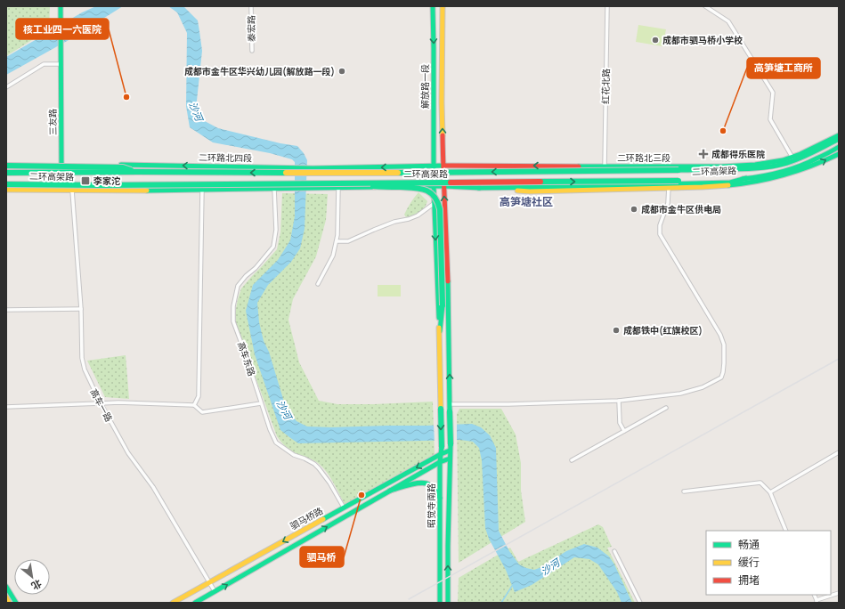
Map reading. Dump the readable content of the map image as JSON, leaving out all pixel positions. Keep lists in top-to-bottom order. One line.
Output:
{"streets":{"main road":["解放路一段","三友路","二环路北四段","二环路北三段","二环高架路","昭觉寺南路","驷马桥路"],"street":["泰宏路","红花北路","高车东路","高车一路"]},"crossings":[["解放路一段","二环路北四段"],["解放路一段","二环路北三段"],["解放路一段","昭觉寺南路"],["红花北路","二环路北三段"],["三友路","二环路北四段"],["三友路","高车一路"],["二环路北四段","二环路北三段"],["高车东路","驷马桥路"],["高车一路","驷马桥路"],["昭觉寺南路","驷马桥路"]],"districts":["高笋塘社区"],"water":["沙河"],"places":{"other":["成都市驷马桥小学校","成都市金牛区华兴幼儿园(解放路一段)","核工业四一六医院","高笋塘工商所","成都市金牛区供电局","成都铁中(红旗校区)","驷马桥"],"health":["成都得乐医院"],"transit":["李家沱"]},"legend":["畅通","缓行","拥堵"],"north":"bottom right"}
